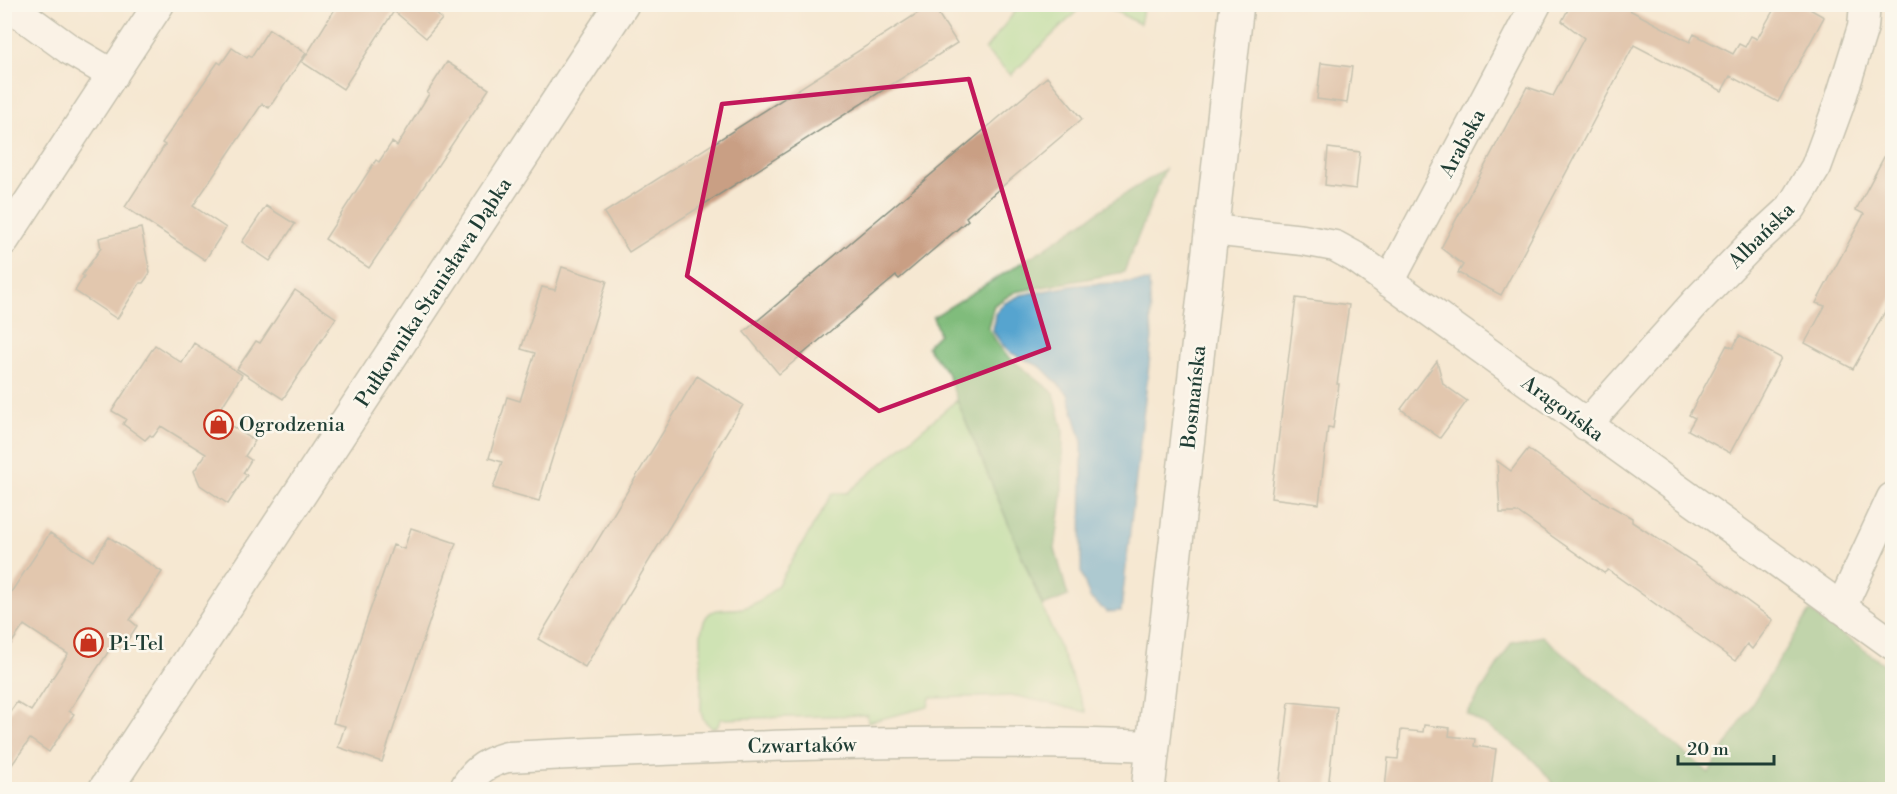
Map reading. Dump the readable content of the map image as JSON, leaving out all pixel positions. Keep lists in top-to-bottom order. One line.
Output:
{"streets":{"street":["Arabska","Albańska","Pułkownika Stanisława Dąbka","Bosmańska","Aragońska","Czwartaków"]},"crossings":[["Arabska","Aragońska"],["Albańska","Aragońska"],["Bosmańska","Aragońska"],["Bosmańska","Czwartaków"]],"places":{"shop":["Ogrodzenia","Pi-Tel"]},"scale_bar":"20 m"}
